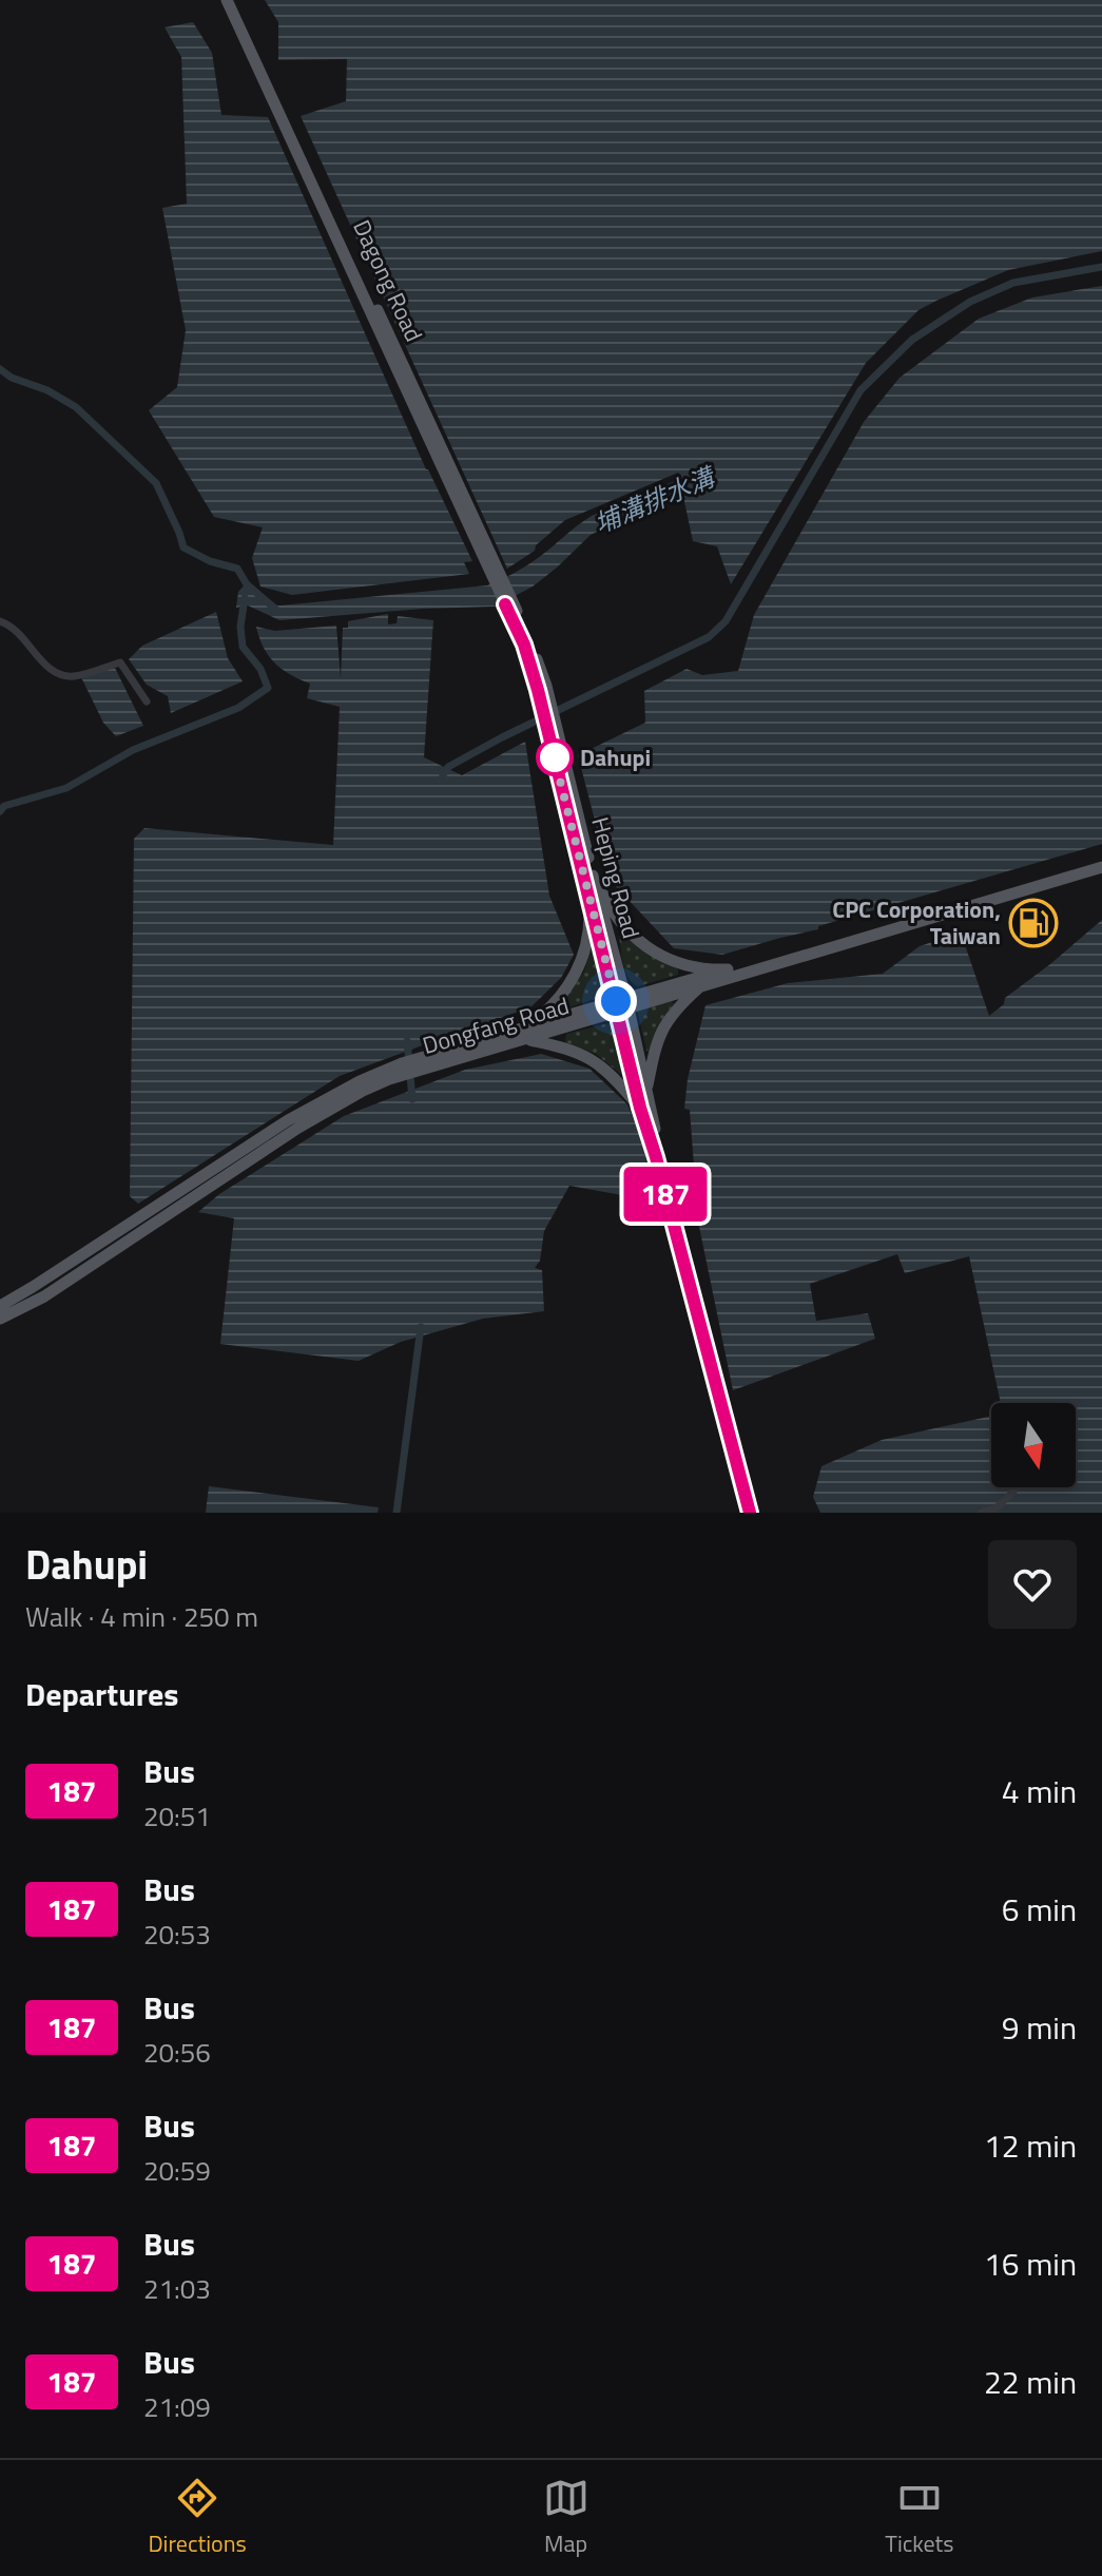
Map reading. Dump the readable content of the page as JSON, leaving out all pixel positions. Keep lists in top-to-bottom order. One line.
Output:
{"streets":{"main road":["Dagong Road","Heping Road","Dongfang Road"]},"crossings":[["Dagong Road","Heping Road"],["Heping Road","Dongfang Road"]],"water":["埔溝排水溝"],"places":{"other":["Dahupi"],"fuel station":["CPC Corporation, Taiwan"]},"lines":["bus line 187"],"north":"bottom","page":{"on_map":"187","heading":[["Dahupi","Walk · 4 min · 250 m"],"Departures"],"list":[{"mark":"187","name":"Bus","note":"20:51","value":"4 min"},{"mark":"187","name":"Bus","note":"20:53","value":"6 min"},{"mark":"187","name":"Bus","note":"20:56","value":"9 min"},{"mark":"187","name":"Bus","note":"20:59","value":"12 min"},{"mark":"187","name":"Bus","note":"21:03","value":"16 min"},{"mark":"187","name":"Bus","note":"21:09","value":"22 min"}],"tabs":["Directions","Map","Tickets"]}}
